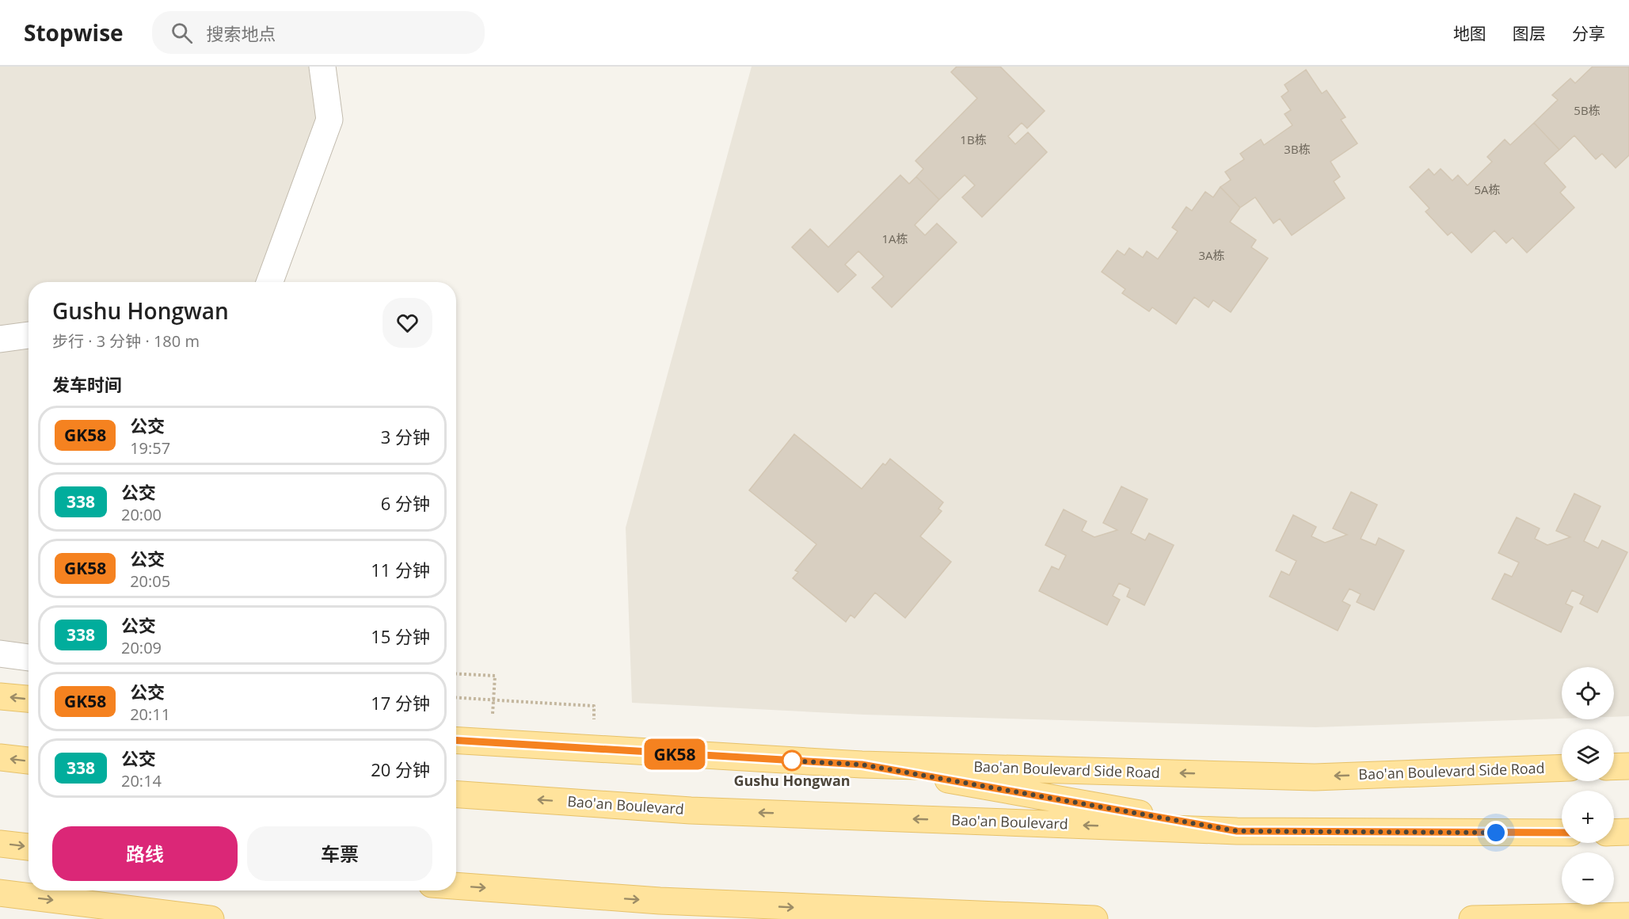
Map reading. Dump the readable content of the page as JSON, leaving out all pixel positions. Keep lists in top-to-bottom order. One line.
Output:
{"streets":{"main road":["Bao'an Boulevard Side Road","Bao'an Boulevard"]},"places":["Gushu Hongwan"],"lines":["bus line GK58"],"house_numbers":["5B栋","1B栋","3B栋","5A栋","1A栋","3A栋"],"page":{"header":"Stopwise","search":"搜索地点","nav":["地图","图层","分享"],"on_map":"GK58","heading":[["Gushu Hongwan","步行 · 3 分钟 · 180 m"],"发车时间"],"list":[{"mark":"GK58","name":"公交","note":"19:57","value":"3 分钟"},{"mark":"338","name":"公交","note":"20:00","value":"6 分钟"},{"mark":"GK58","name":"公交","note":"20:05","value":"11 分钟"},{"mark":"338","name":"公交","note":"20:09","value":"15 分钟"},{"mark":"GK58","name":"公交","note":"20:11","value":"17 分钟"},{"mark":"338","name":"公交","note":"20:14","value":"20 分钟"}],"map_buttons":["+","−"],"buttons":["路线","车票"]}}
